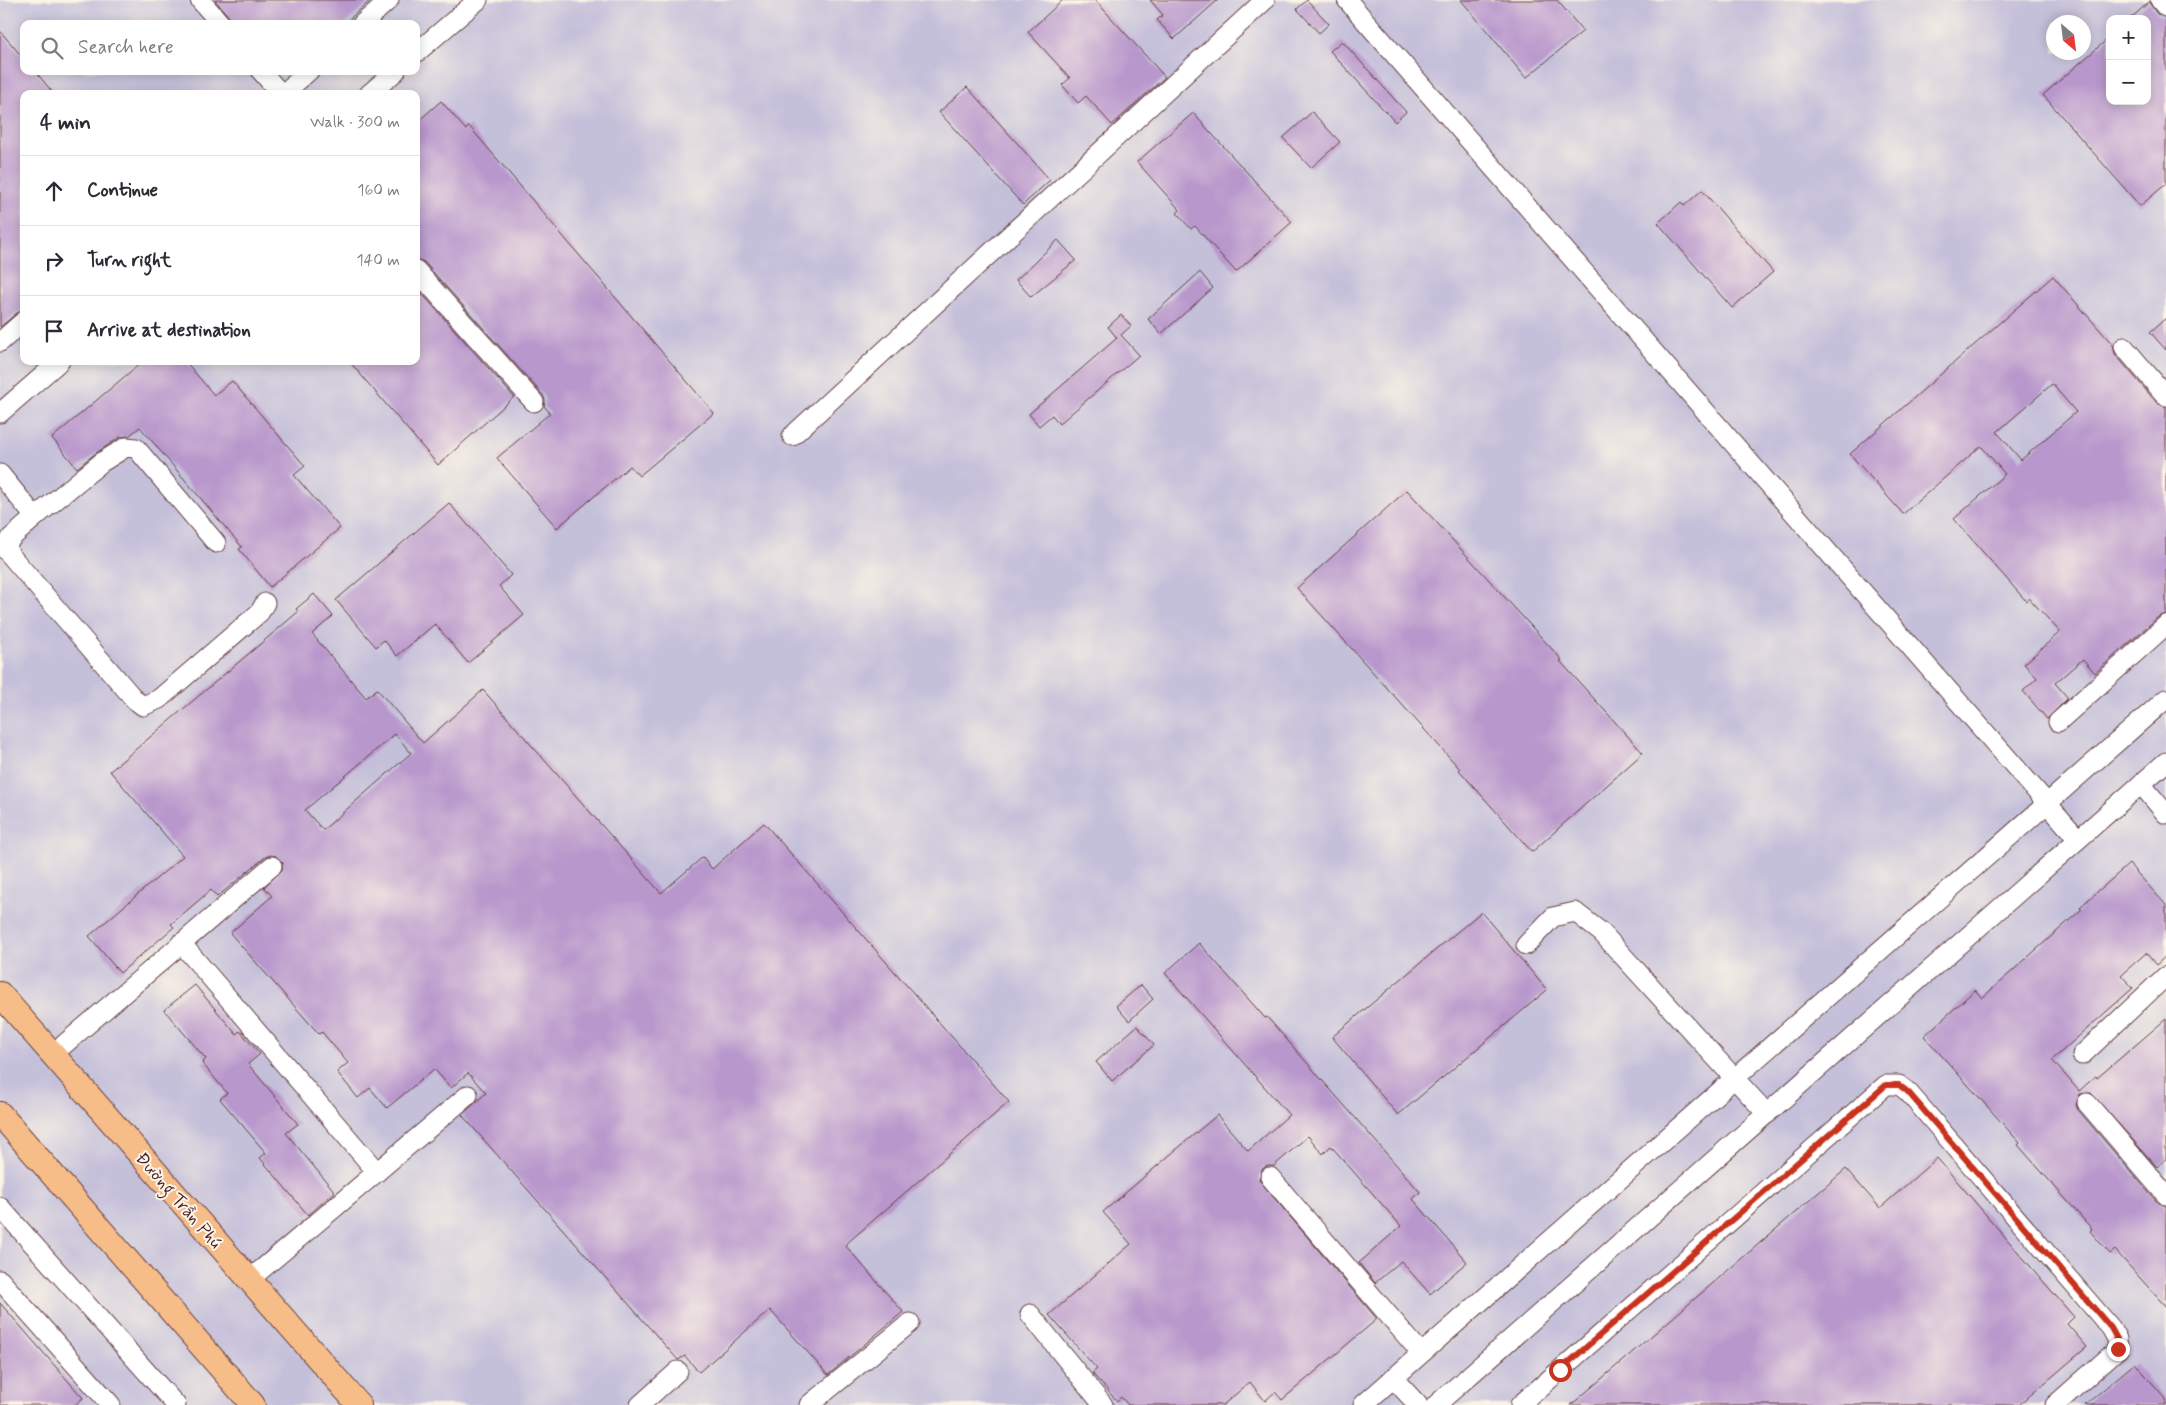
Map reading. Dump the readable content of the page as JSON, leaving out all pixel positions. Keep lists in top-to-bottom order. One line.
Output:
{"streets":{"main road":["Đường Trần Phú"]},"north":"bottom right","page":{"map_buttons":["+","−"],"search":"Search here","heading":["4 min","Walk · 300 m"],"list":[["Continue","160 m"],["Turn right","140 m"],"Arrive at destination"]}}
